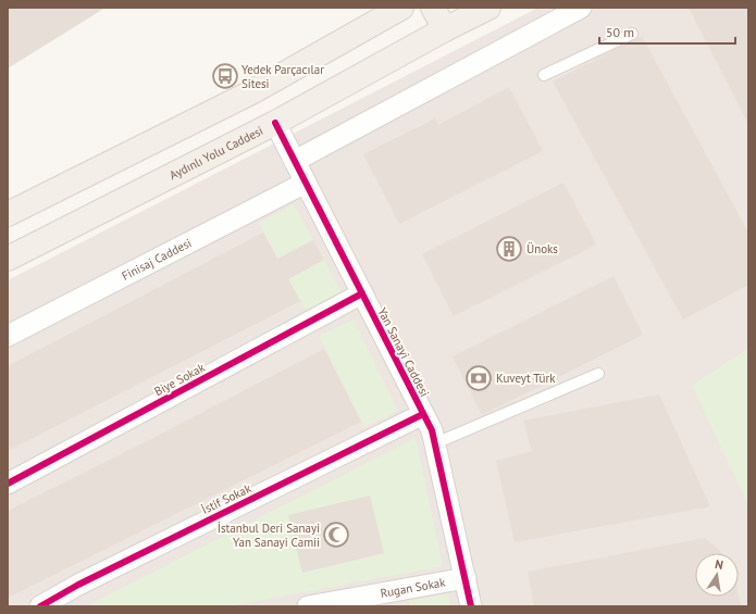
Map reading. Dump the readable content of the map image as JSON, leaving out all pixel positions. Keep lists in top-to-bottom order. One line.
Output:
{"streets":{"main road":["Aydınlı Yolu Caddesi"],"street":["Finisaj Caddesi","Yan Sanayi Caddesi","Biye Sokak","İstif Sokak","Rugan Sokak"]},"crossings":[["Aydınlı Yolu Caddesi","Yan Sanayi Caddesi"],["Finisaj Caddesi","Yan Sanayi Caddesi"],["Yan Sanayi Caddesi","Biye Sokak"],["Yan Sanayi Caddesi","İstif Sokak"],["Yan Sanayi Caddesi","Rugan Sokak"]],"places":{"bus stop":["Yedek Parçacılar Sitesi"],"building":["Ünoks"],"bank":["Kuveyt Türk"],"mosque":["İstanbul Deri Sanayi Yan Sanayi Camii"]},"scale_bar":"50 m","north":"top"}
